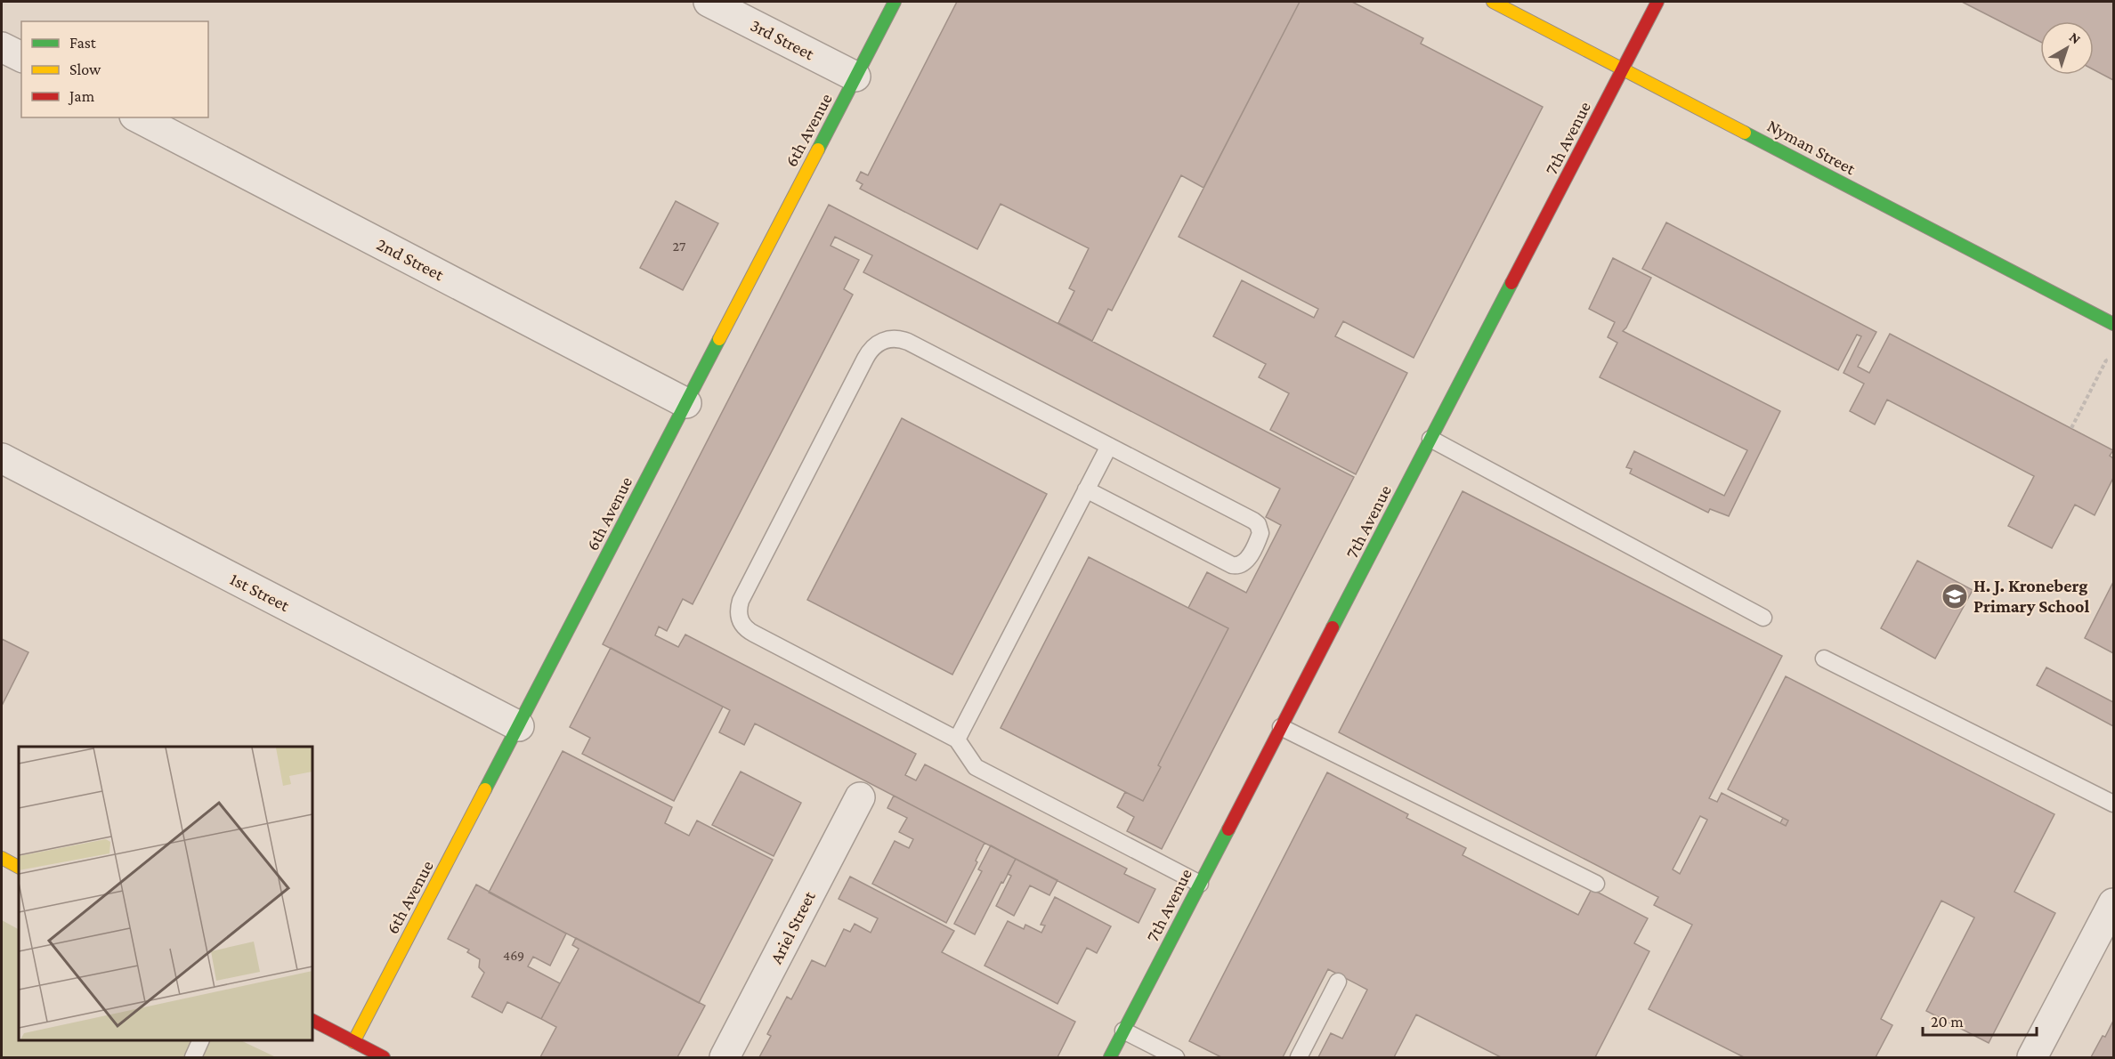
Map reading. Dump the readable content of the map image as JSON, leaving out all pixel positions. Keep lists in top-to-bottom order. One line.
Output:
{"streets":{"street":["3rd Street","6th Avenue","7th Avenue","Nyman Street","2nd Street","1st Street","Ariel Street"]},"crossings":[["3rd Street","6th Avenue"],["6th Avenue","2nd Street"],["6th Avenue","1st Street"],["7th Avenue","Nyman Street"]],"places":{"school or university":["H. J. Kroneberg Primary School"]},"house_numbers":["27","469"],"legend":["Fast","Slow","Jam"],"scale_bar":"20 m","north":"top right"}
